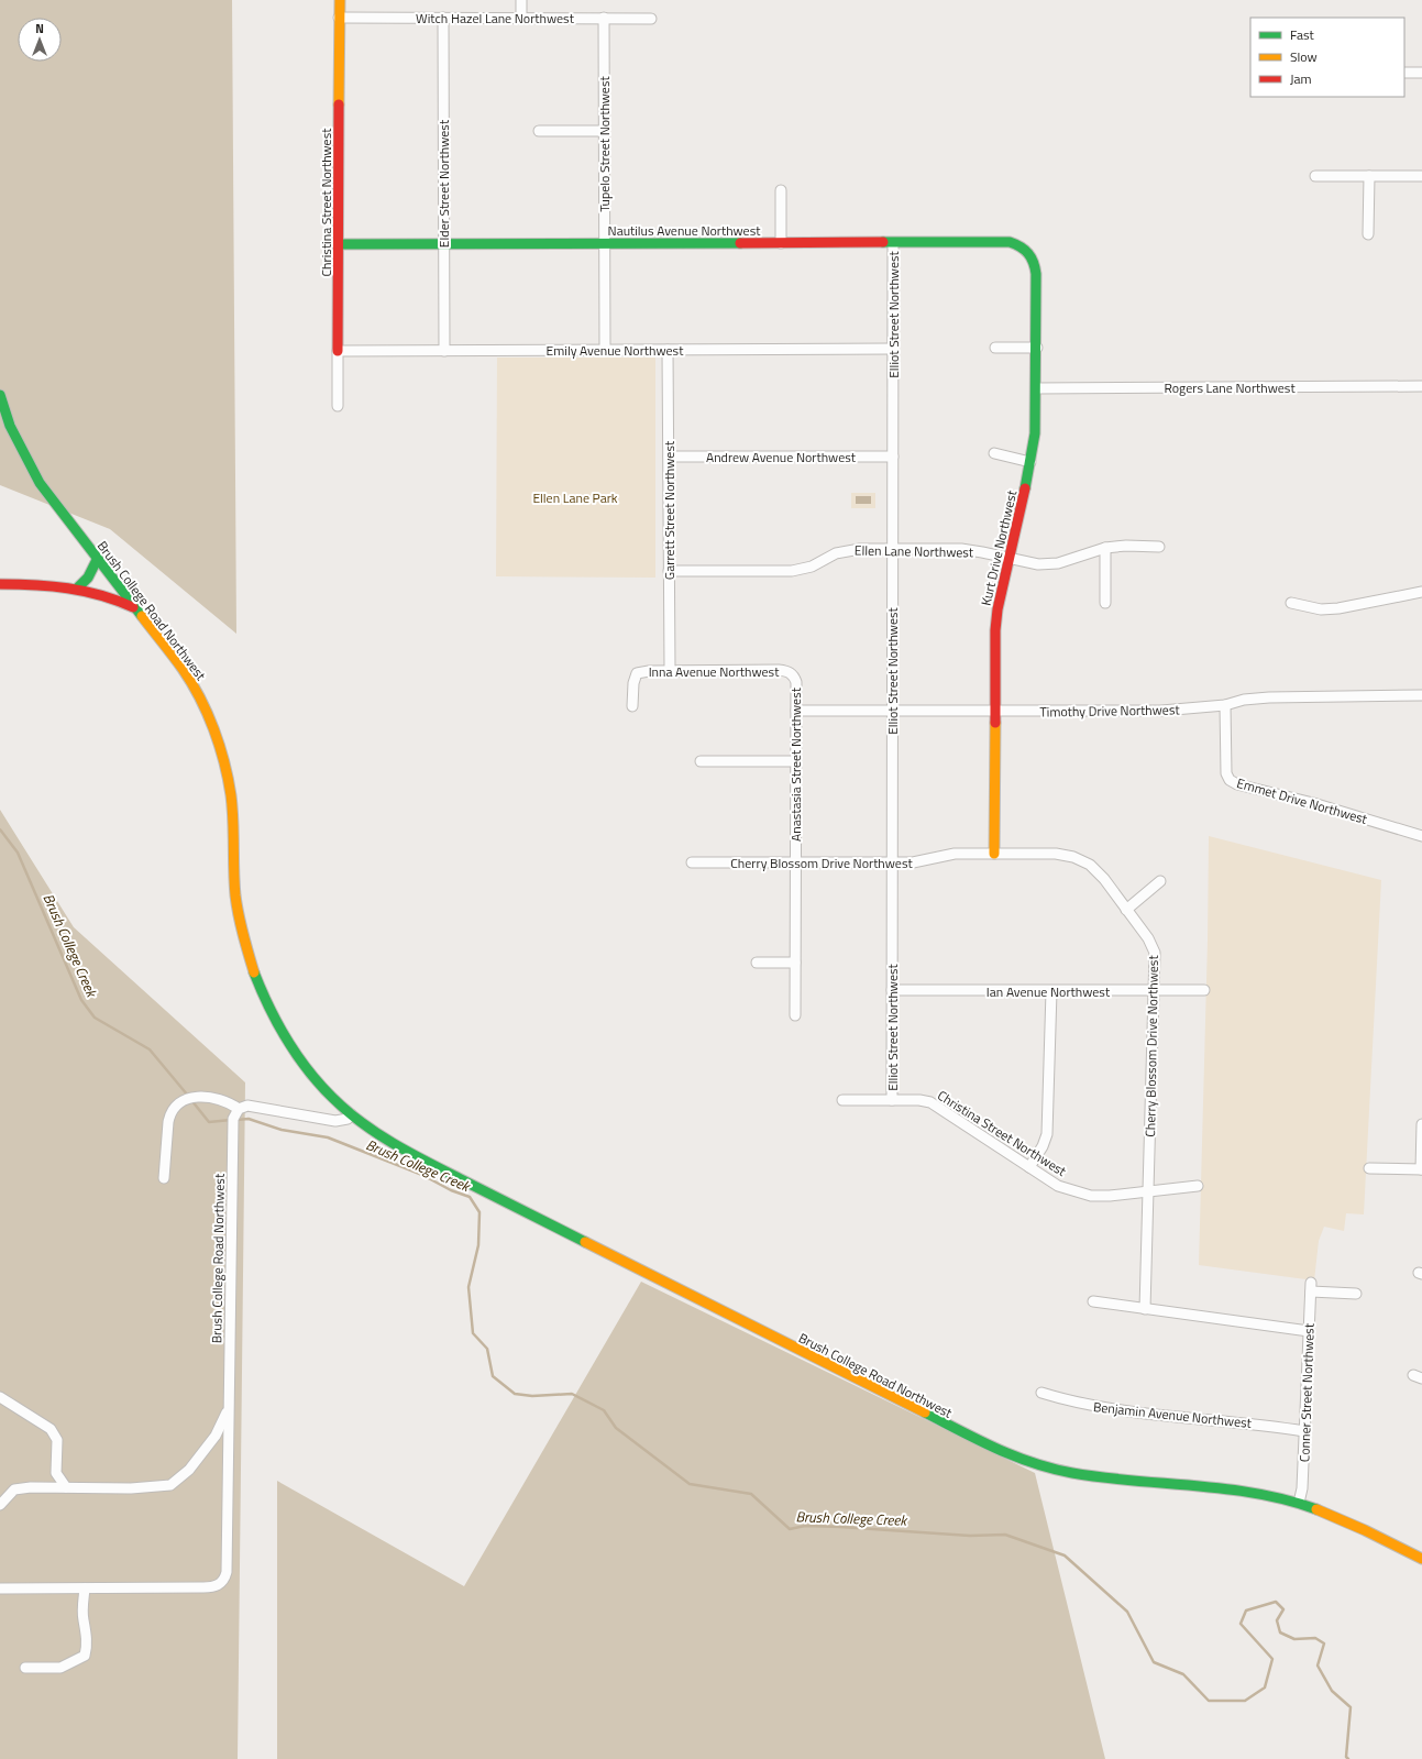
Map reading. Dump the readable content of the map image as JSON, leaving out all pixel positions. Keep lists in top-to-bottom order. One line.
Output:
{"streets":{"street":["Witch Hazel Lane Northwest","Tupelo Street Northwest","Elder Street Northwest","Christina Street Northwest","Nautilus Avenue Northwest","Elliot Street Northwest","Emily Avenue Northwest","Rogers Lane Northwest","Andrew Avenue Northwest","Garrett Street Northwest","Kurt Drive Northwest","Ellen Lane Northwest","Brush College Road Northwest","Inna Avenue Northwest","Timothy Drive Northwest","Anastasia Street Northwest","Emmet Drive Northwest","Cherry Blossom Drive Northwest","Ian Avenue Northwest","Conner Street Northwest","Benjamin Avenue Northwest"]},"crossings":[["Witch Hazel Lane Northwest","Tupelo Street Northwest"],["Witch Hazel Lane Northwest","Elder Street Northwest"],["Witch Hazel Lane Northwest","Christina Street Northwest"],["Tupelo Street Northwest","Nautilus Avenue Northwest"],["Tupelo Street Northwest","Emily Avenue Northwest"],["Elder Street Northwest","Nautilus Avenue Northwest"],["Elder Street Northwest","Emily Avenue Northwest"],["Christina Street Northwest","Nautilus Avenue Northwest"],["Christina Street Northwest","Elliot Street Northwest"],["Christina Street Northwest","Emily Avenue Northwest"],["Christina Street Northwest","Cherry Blossom Drive Northwest"],["Nautilus Avenue Northwest","Elliot Street Northwest"],["Nautilus Avenue Northwest","Kurt Drive Northwest"],["Elliot Street Northwest","Emily Avenue Northwest"],["Elliot Street Northwest","Andrew Avenue Northwest"],["Elliot Street Northwest","Ellen Lane Northwest"],["Elliot Street Northwest","Timothy Drive Northwest"],["Elliot Street Northwest","Cherry Blossom Drive Northwest"],["Elliot Street Northwest","Ian Avenue Northwest"],["Emily Avenue Northwest","Garrett Street Northwest"],["Rogers Lane Northwest","Kurt Drive Northwest"],["Andrew Avenue Northwest","Garrett Street Northwest"],["Garrett Street Northwest","Ellen Lane Northwest"],["Garrett Street Northwest","Inna Avenue Northwest"],["Kurt Drive Northwest","Ellen Lane Northwest"],["Kurt Drive Northwest","Timothy Drive Northwest"],["Kurt Drive Northwest","Cherry Blossom Drive Northwest"],["Brush College Road Northwest","Conner Street Northwest"],["Inna Avenue Northwest","Anastasia Street Northwest"],["Timothy Drive Northwest","Anastasia Street Northwest"],["Timothy Drive Northwest","Emmet Drive Northwest"],["Anastasia Street Northwest","Cherry Blossom Drive Northwest"],["Cherry Blossom Drive Northwest","Ian Avenue Northwest"],["Conner Street Northwest","Benjamin Avenue Northwest"]],"water":["Brush College Creek"],"parks":["Ellen Lane Park"],"legend":["Fast","Slow","Jam"],"north":"top"}
